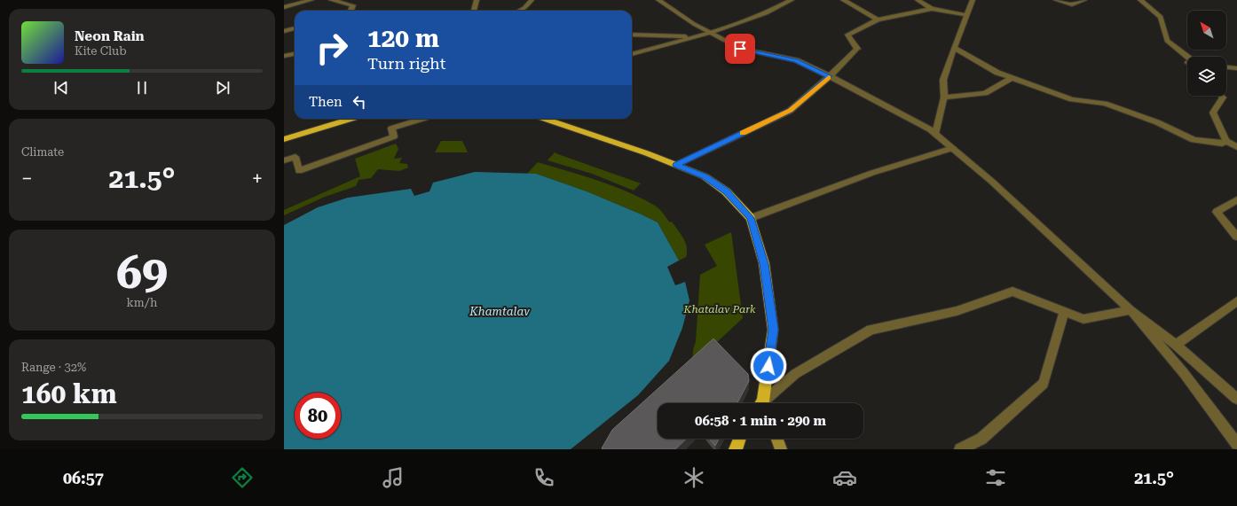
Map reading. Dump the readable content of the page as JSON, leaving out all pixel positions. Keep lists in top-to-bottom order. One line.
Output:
{"water":["Khamtalav"],"parks":["Khatalav Park"],"north":"top left","page":{"turn":["120 m","Turn right"],"song":["Neon Rain","Kite Club"],"then":"Then","tile":["Climate",["69","km/h"],["Range · 32%","160 km"]],"heat":["−","21.5°","+"],"limit":"80","trip":"06:58 · 1 min · 290 m","tabs":["06:57","21.5°"]}}
